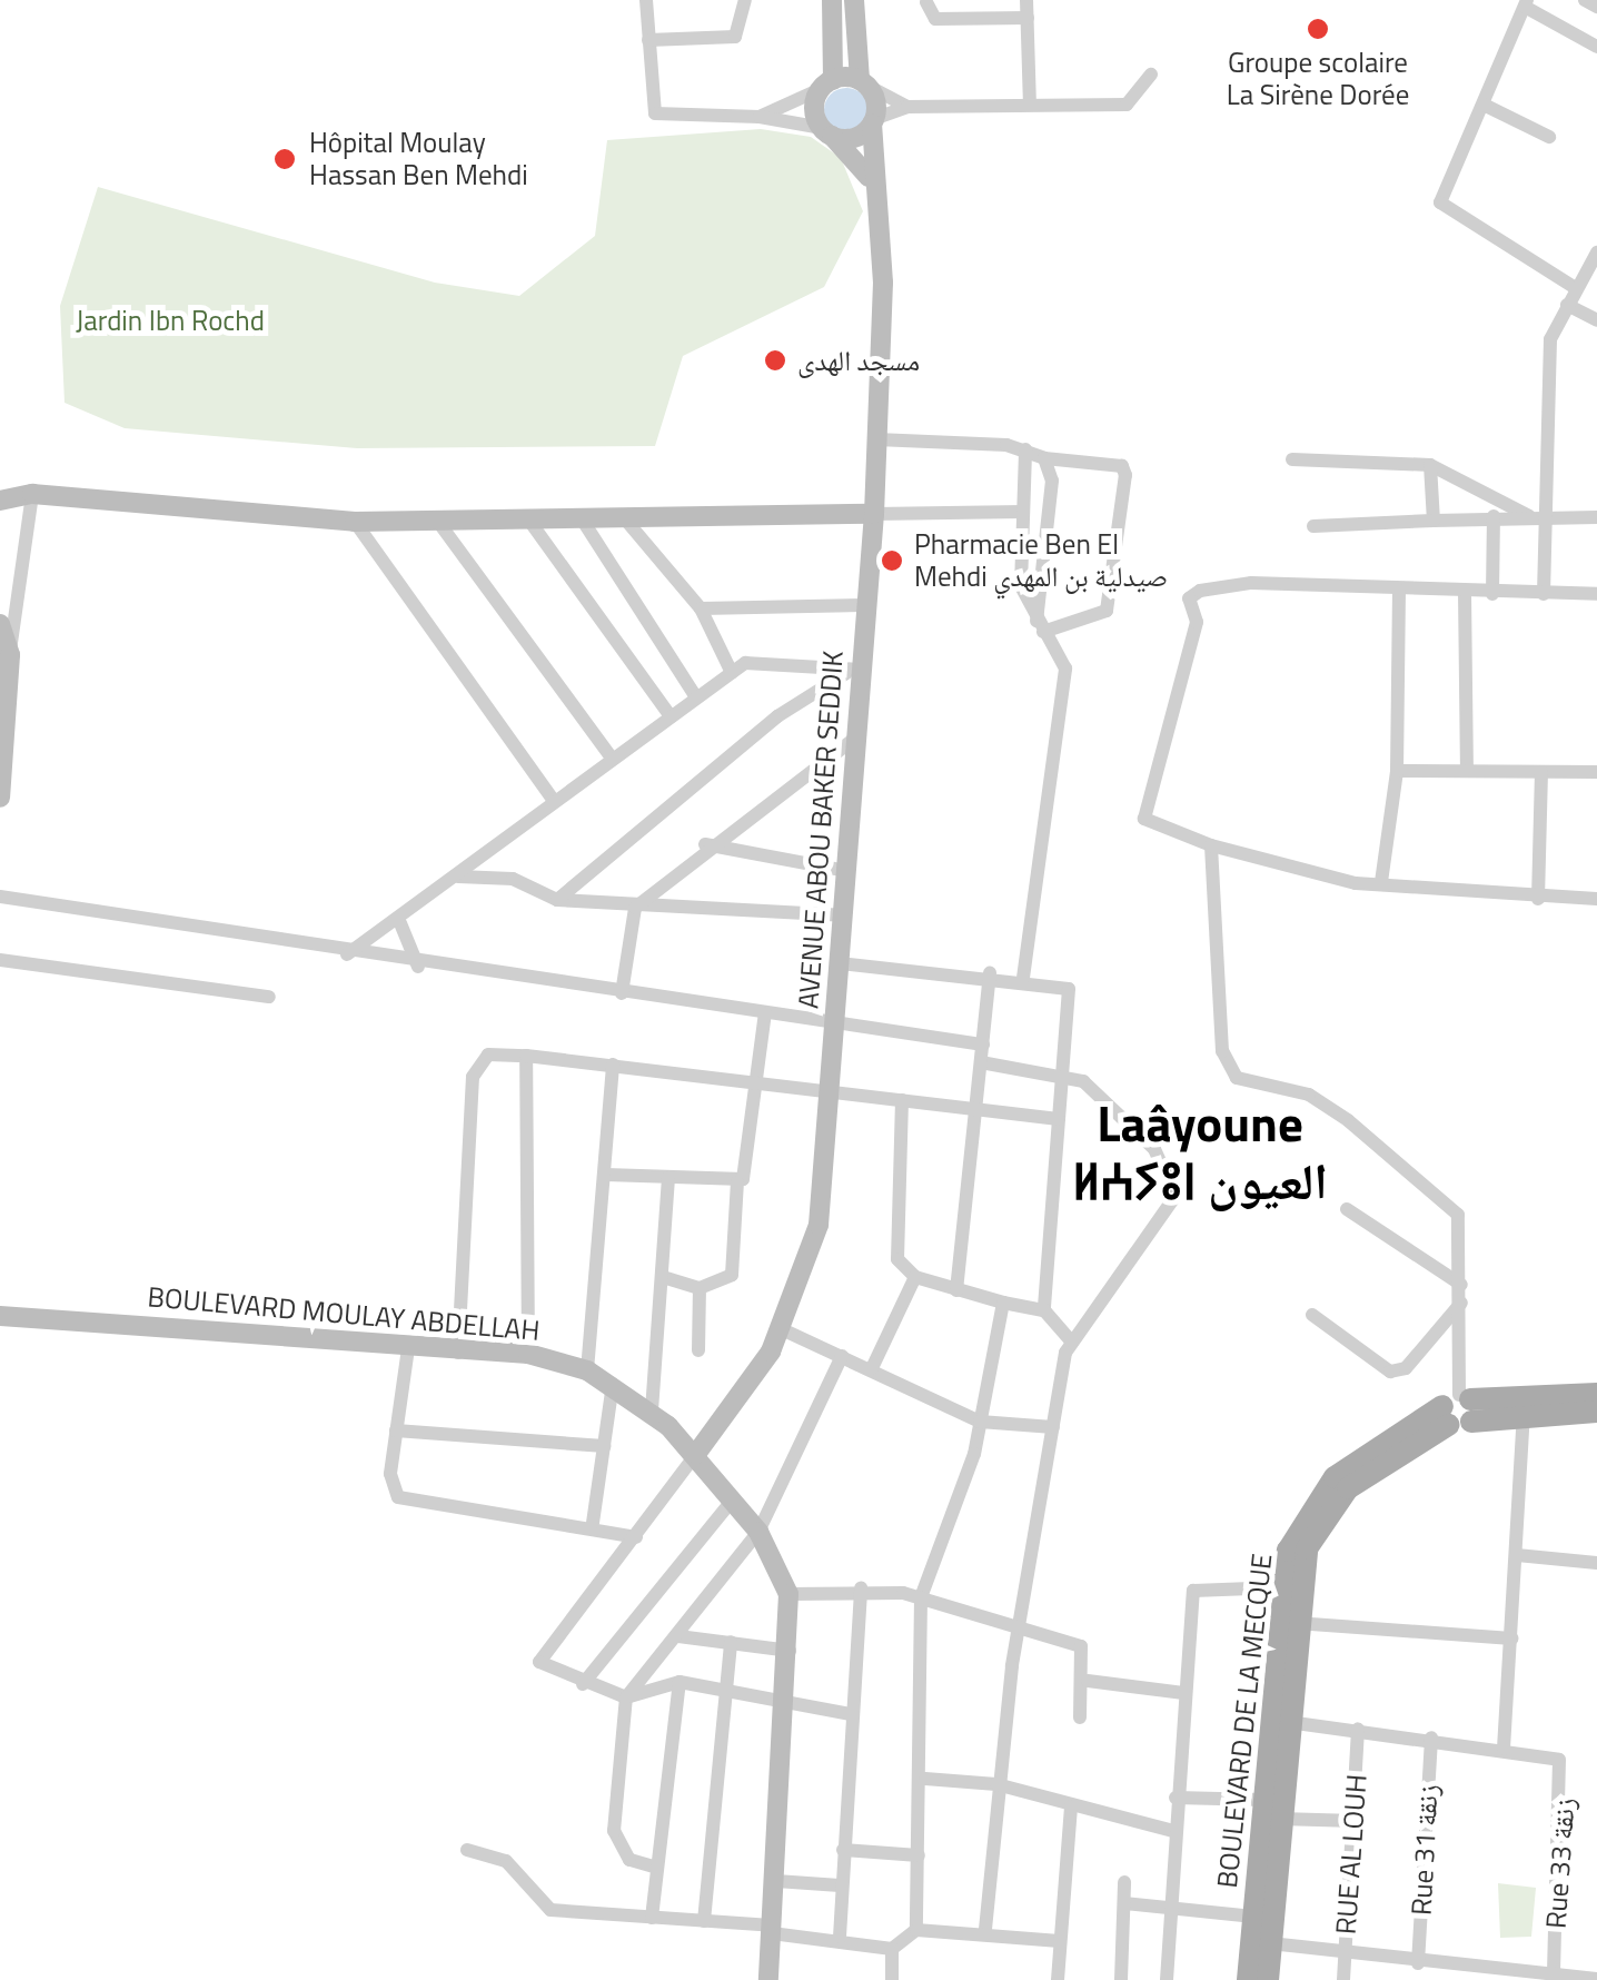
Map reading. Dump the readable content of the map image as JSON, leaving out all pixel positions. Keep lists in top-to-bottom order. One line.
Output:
{"streets":{"main road":["AVENUE ABOU BAKER SEDDIK","BOULEVARD MOULAY ABDELLAH","BOULEVARD DE LA MECQUE"],"street":["Rue 31 زنقة","RUE AL LOUH","Rue 33 زنقة"]},"crossings":[["AVENUE ABOU BAKER SEDDIK","BOULEVARD MOULAY ABDELLAH"],["BOULEVARD DE LA MECQUE","Rue 33 زنقة"],["Rue 31 زنقة","Rue 33 زنقة"],["RUE AL LOUH","Rue 33 زنقة"]],"districts":["Laâyoune ⵍⵄⵢⵓⵏ العيون"],"parks":["Jardin Ibn Rochd"],"places":["Groupe scolaire La Sirène Dorée","Hôpital Moulay Hassan Ben Mehdi","مسجد الهدى","Pharmacie Ben El Mehdi صيدلية بن المهدي"]}
